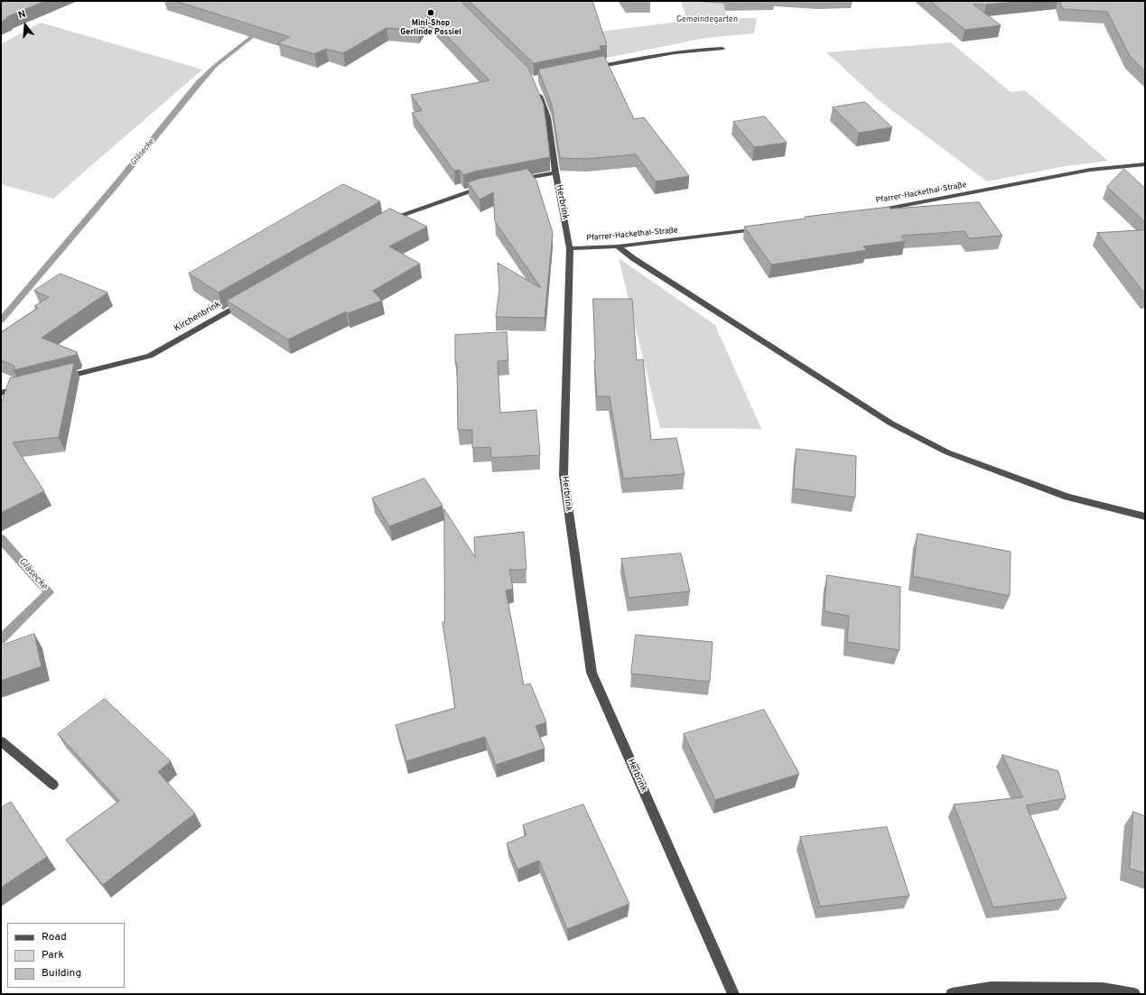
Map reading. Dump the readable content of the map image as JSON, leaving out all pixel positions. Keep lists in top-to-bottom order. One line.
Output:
{"streets":{"street":["Pfarrer-Hackethal-Straße","Herbrink","Kirchenbrink"]},"crossings":[["Pfarrer-Hackethal-Straße","Herbrink"]],"water":["Gläsecke"],"parks":["Gemeindegarten"],"places":["Mini-Shop Gerlinde Possiel"],"legend":["Road","Park","Building"],"north":"top"}
